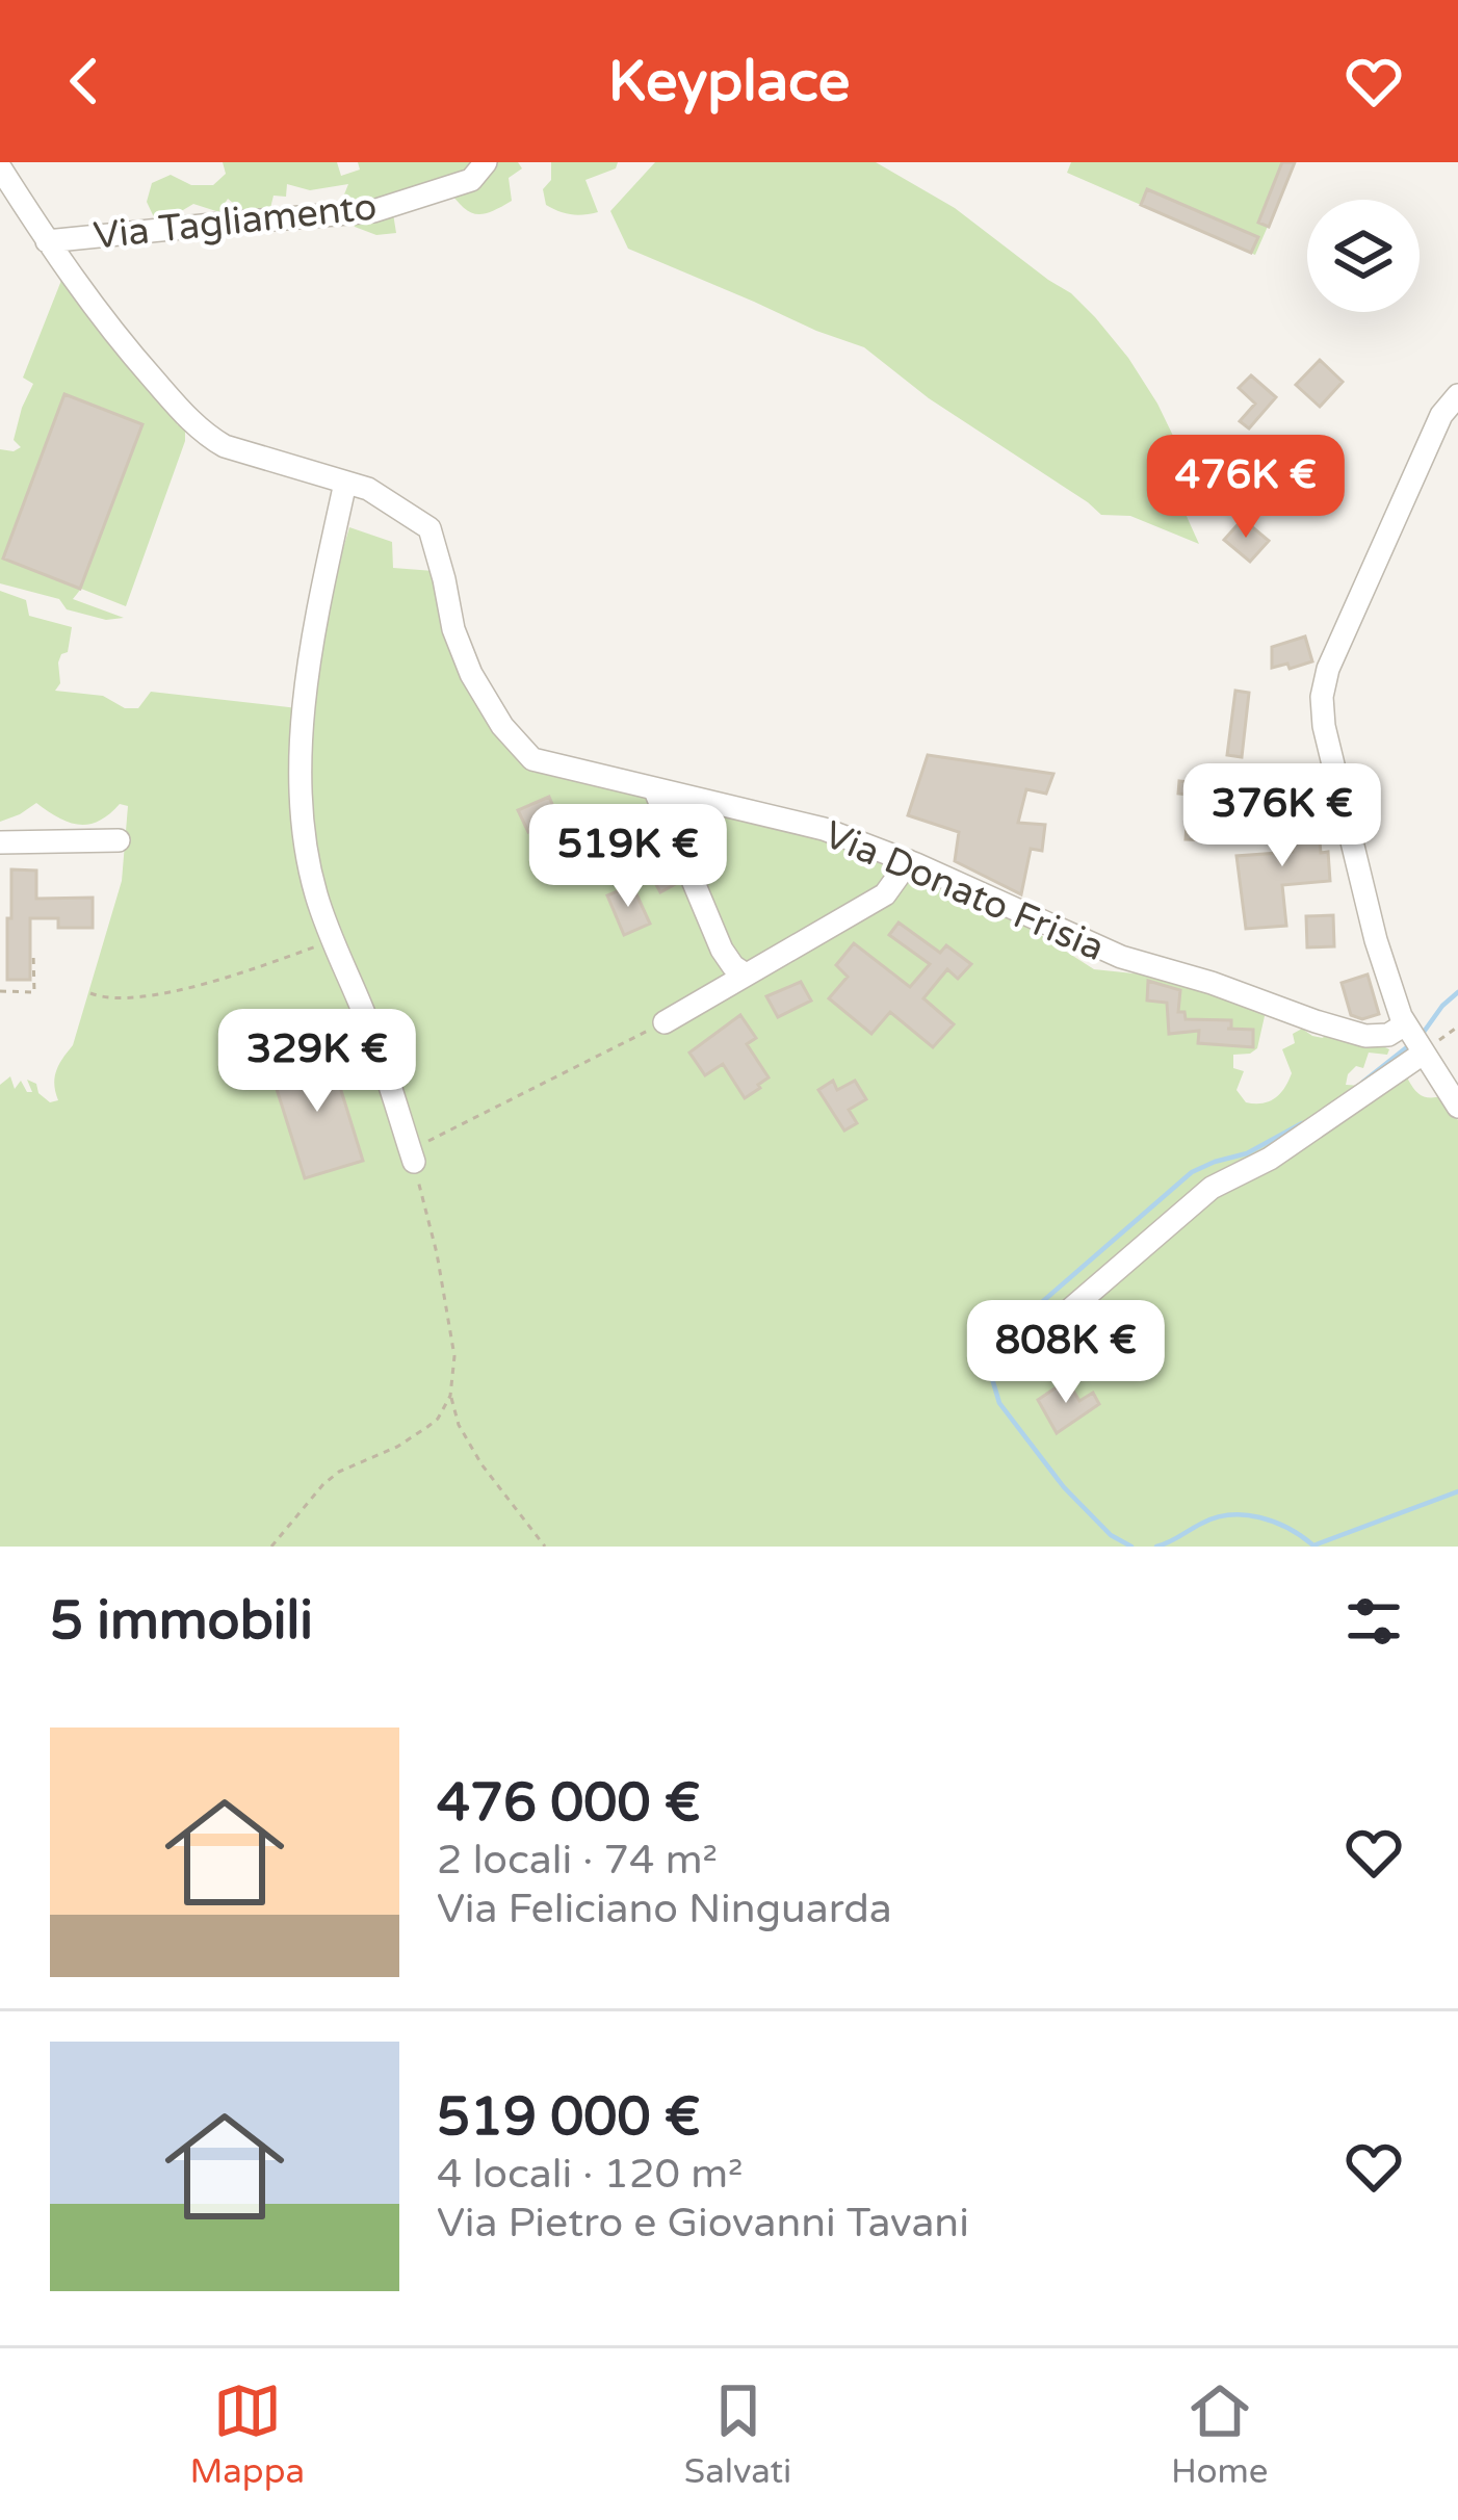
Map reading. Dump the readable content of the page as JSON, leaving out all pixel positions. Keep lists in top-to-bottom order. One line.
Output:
{"streets":{"street":["Via Tagliamento","Via Donato Frisia"]},"crossings":[["Via Tagliamento","Via Donato Frisia"]],"page":{"header":"Keyplace","price":["476K €","376K €","519K €","329K €","808K €"],"heading":"5 immobili","list":[{"name":"476 000 €","note":"2 locali · 74 m² · Via Feliciano Ninguarda"},{"name":"519 000 €","note":"4 locali · 120 m² · Via Pietro e Giovanni Tavani"}],"tabs":["Mappa","Salvati","Home"]}}
